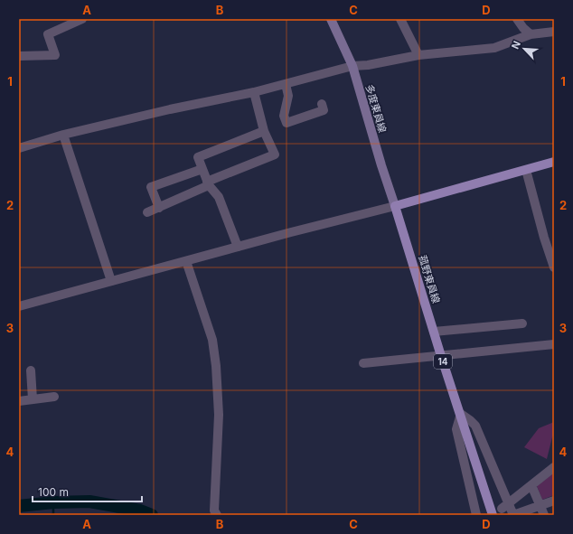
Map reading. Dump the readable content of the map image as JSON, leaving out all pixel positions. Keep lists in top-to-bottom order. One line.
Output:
{"streets":{"main road":["多度東員線","菰野東員線","14"]},"crossings":[["多度東員線","菰野東員線"]],"scale_bar":"100 m","north":"top left","grid":{"columns":["A","B","C","D"],"rows":["1","2","3","4"]}}
